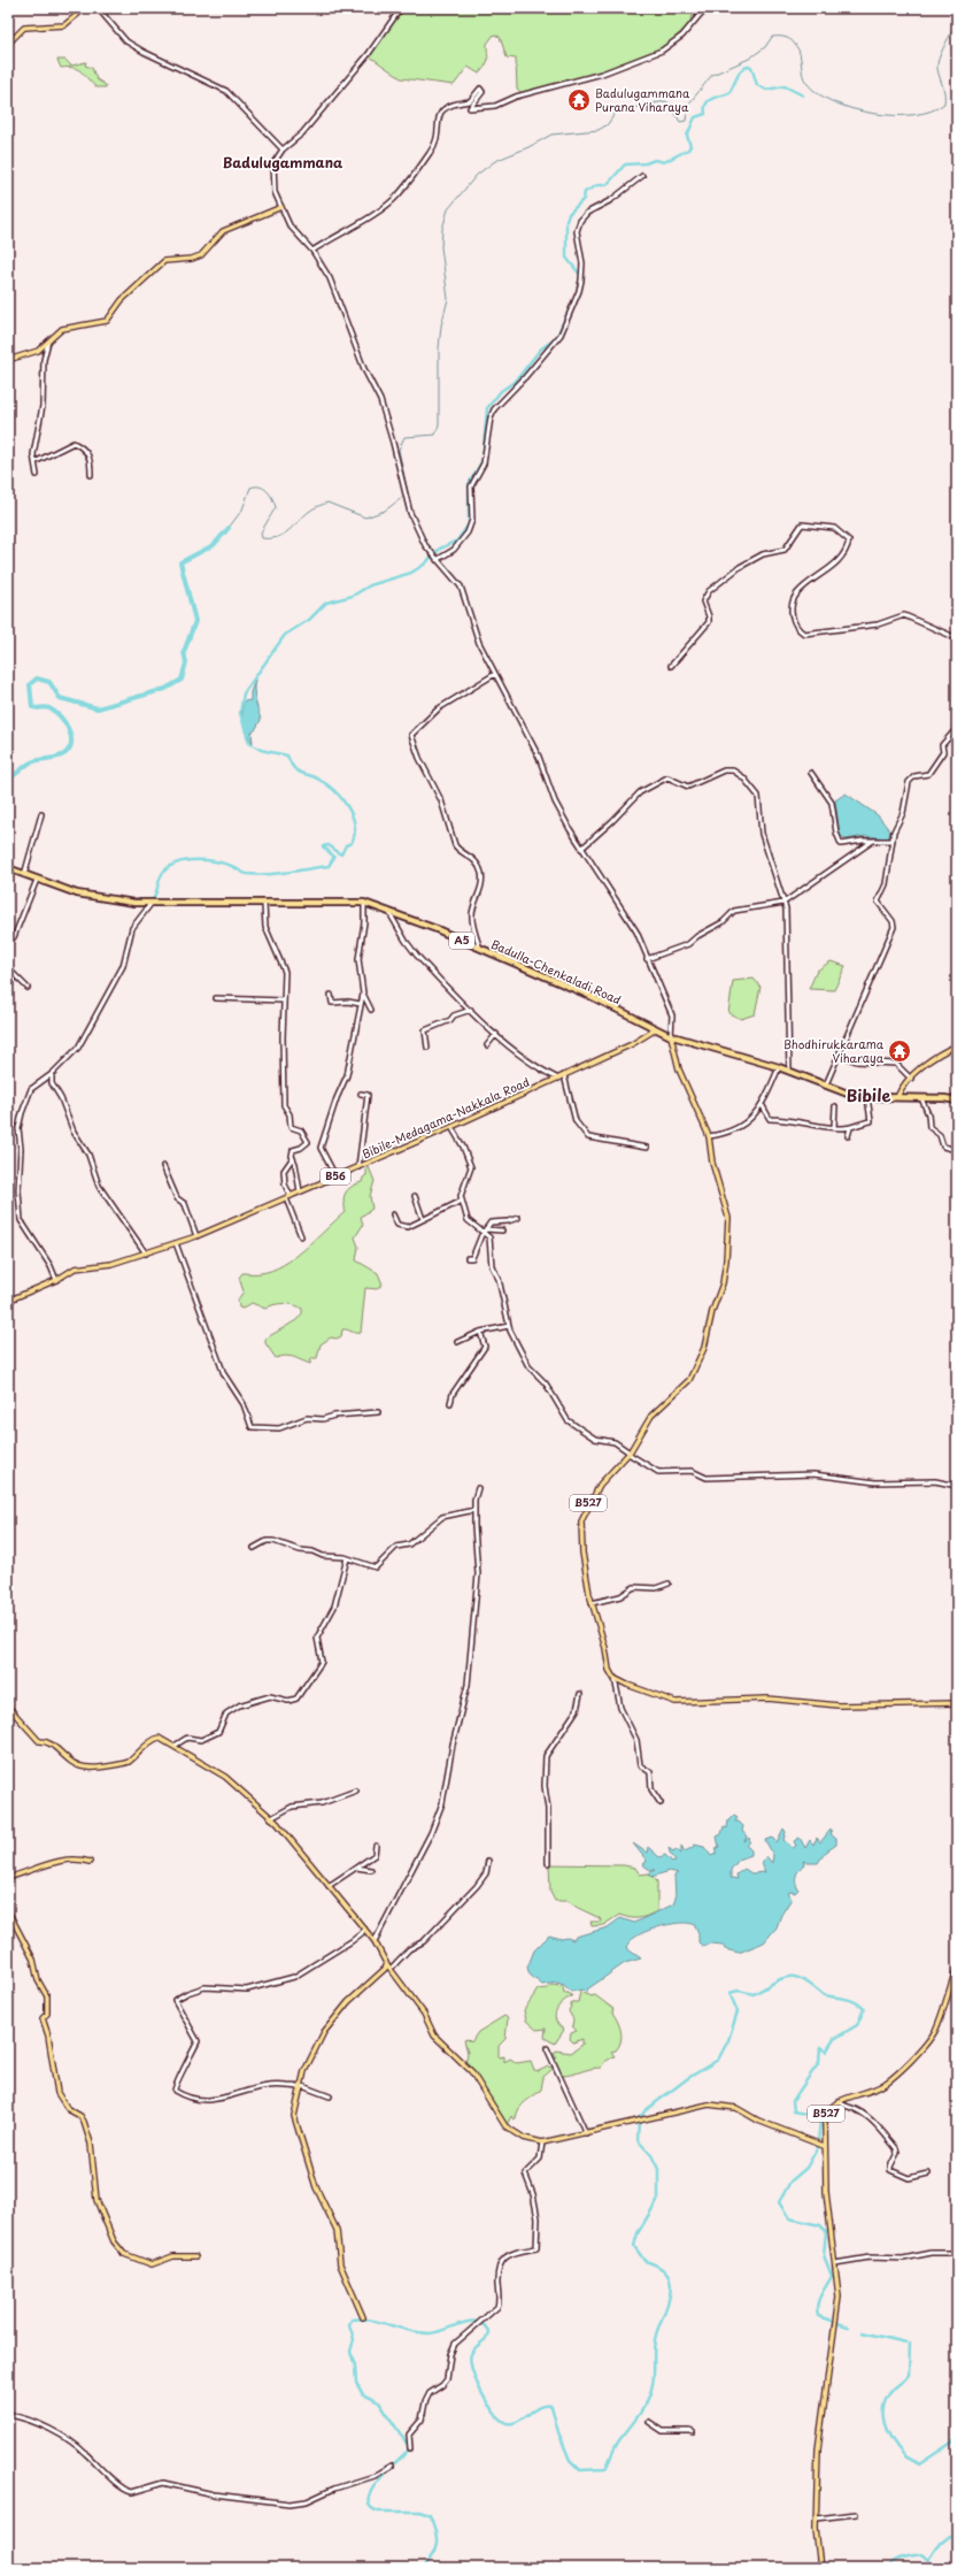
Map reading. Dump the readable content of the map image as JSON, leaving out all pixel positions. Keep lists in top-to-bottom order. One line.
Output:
{"streets":{"highway":["A5","Badulla-Chenkaladi Road"],"main road":["Bibile-Medagama-Nakkala Road","B56","B527"]},"crossings":[["Badulla-Chenkaladi Road","Bibile-Medagama-Nakkala Road"],["Badulla-Chenkaladi Road","B527"]],"districts":["Badulugammana","Bibile"],"places":{"temple":["Badulugammana Purana Viharaya","Bhodhirukkarama Viharaya"]}}
